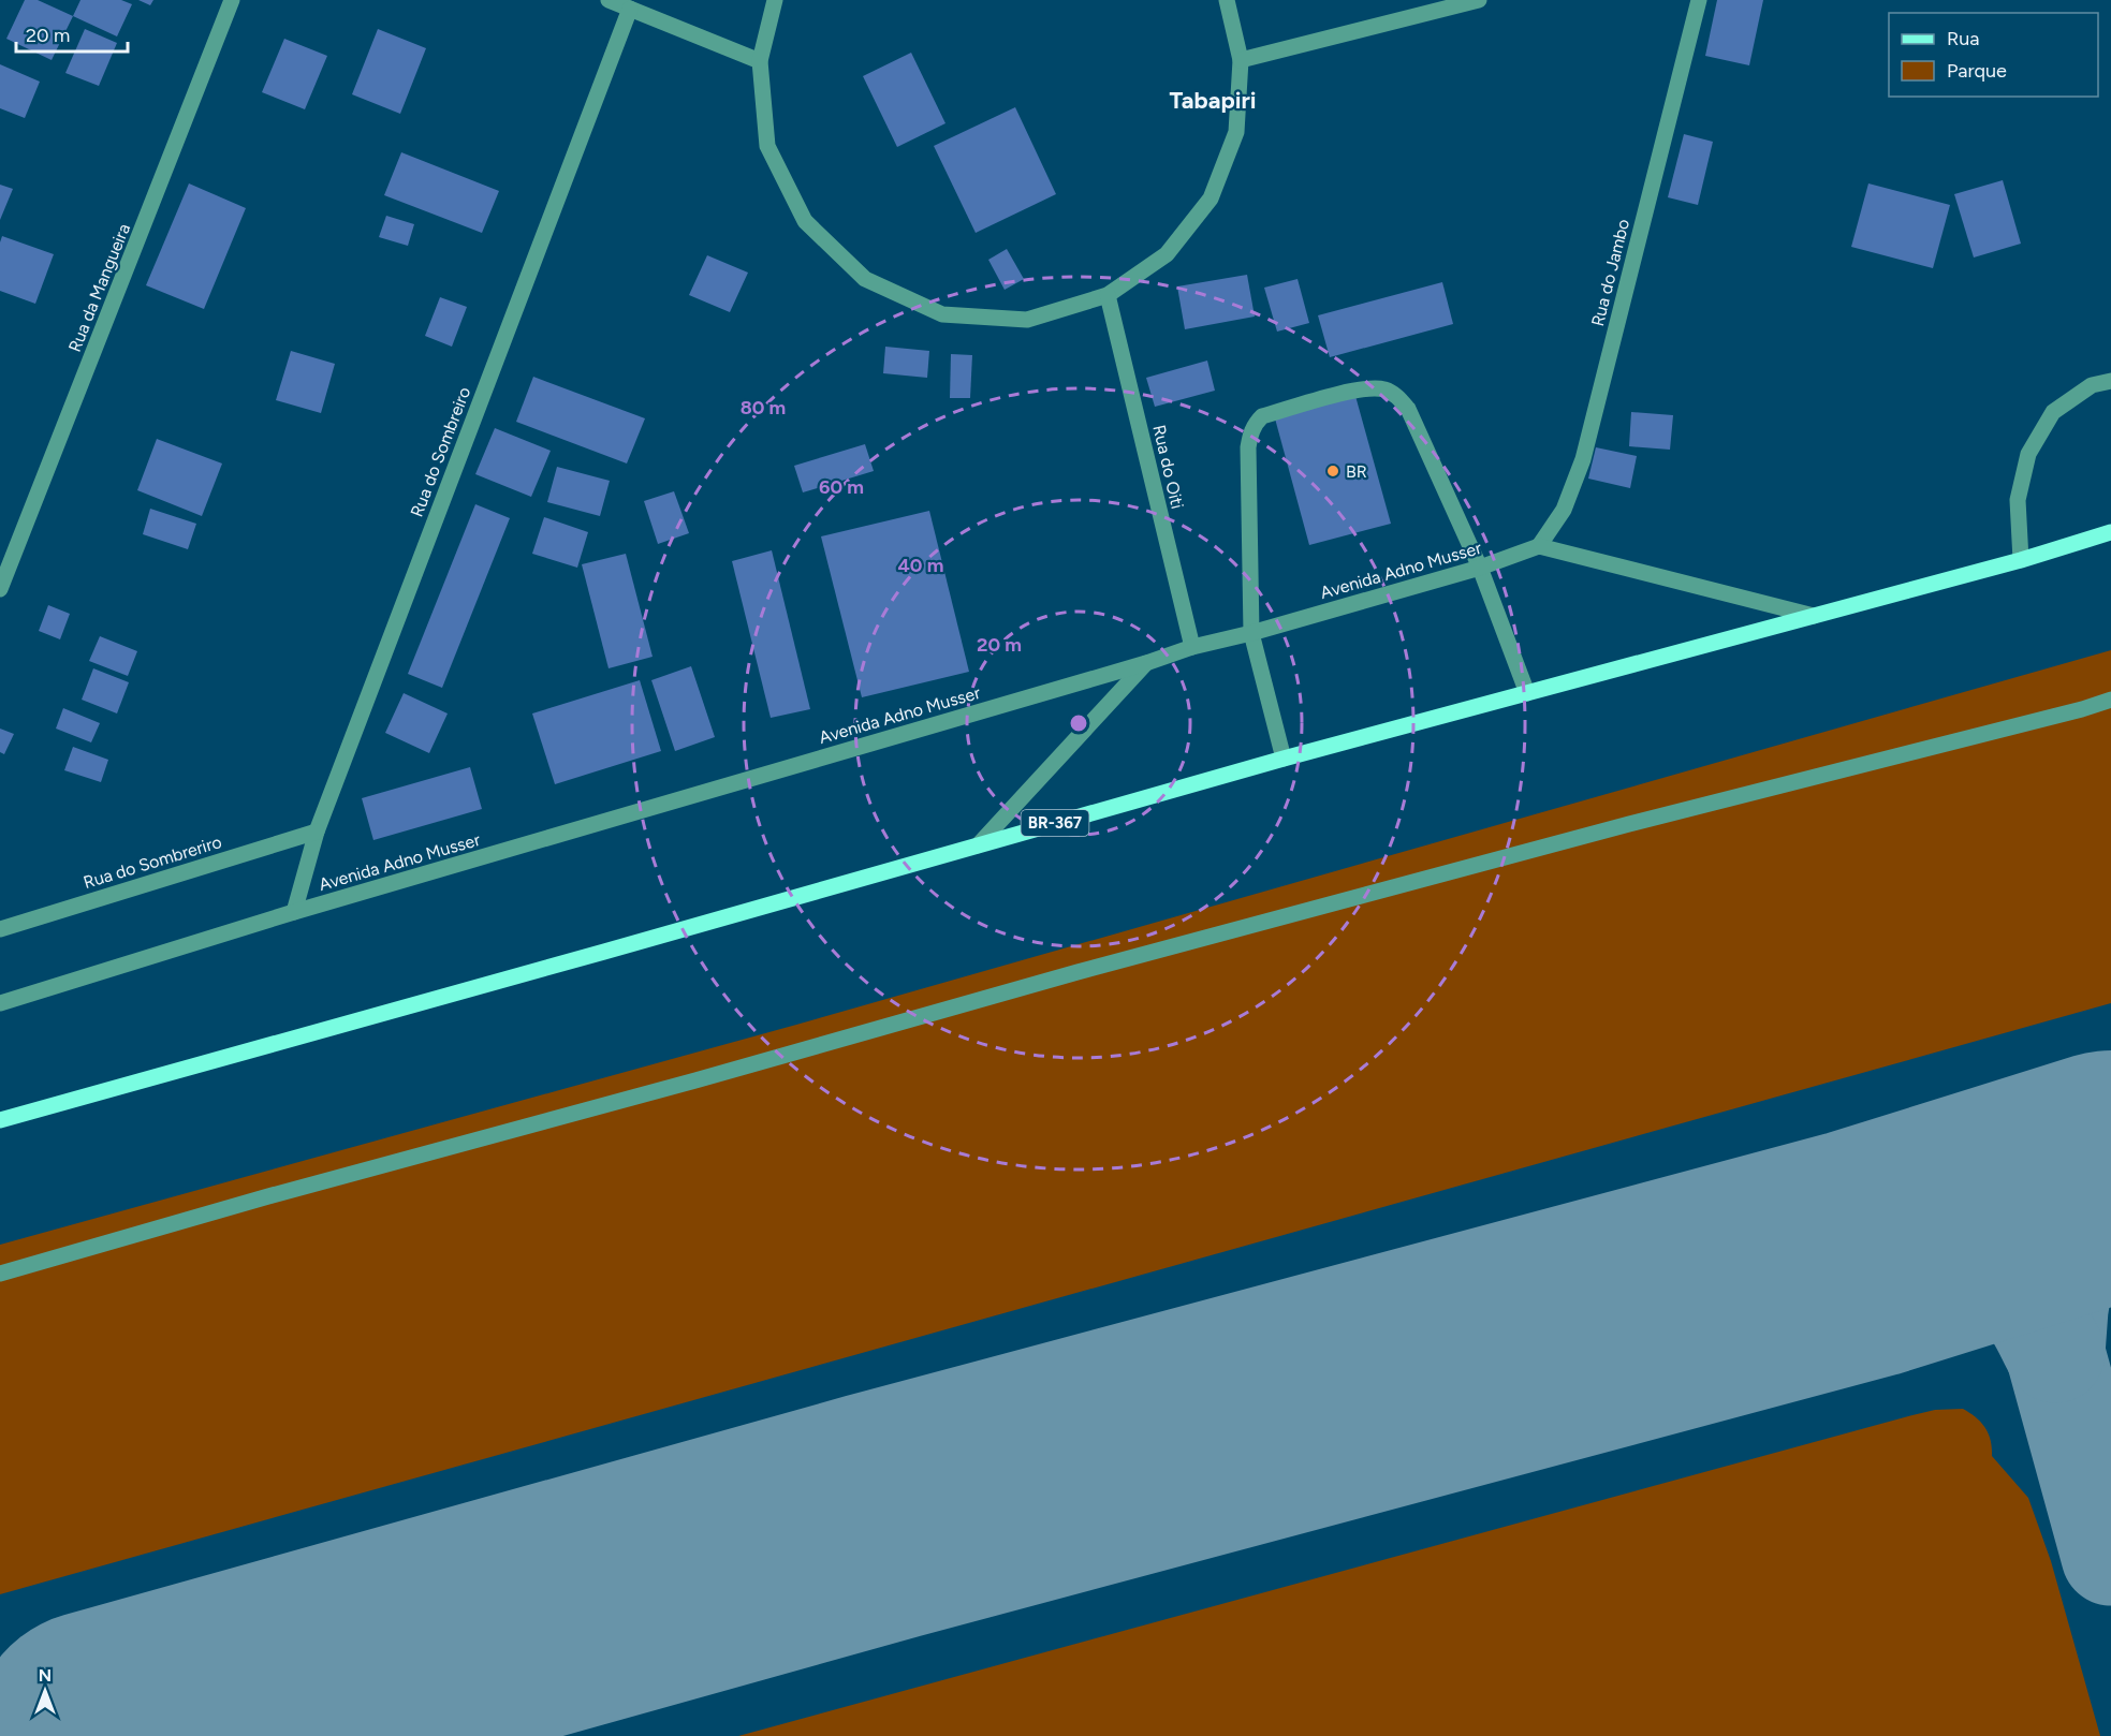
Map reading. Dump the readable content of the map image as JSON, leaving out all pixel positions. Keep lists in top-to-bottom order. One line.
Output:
{"streets":{"main road":["BR-367"],"street":["Rua do Jambo","Rua da Mangueira","Rua do Sombreiro","Rua do Oiti","Avenida Adno Musser","Rua do Sombreriro"]},"crossings":[["Rua do Jambo","Avenida Adno Musser"],["Rua do Sombreiro","Avenida Adno Musser"],["Rua do Sombreiro","Rua do Sombreriro"],["Rua do Oiti","Avenida Adno Musser"]],"districts":["Tabapiri"],"places":["BR"],"legend":["Rua","Parque"],"scale_bar":"20 m","north":"top","rings":["80 m","60 m","40 m","20 m"]}
